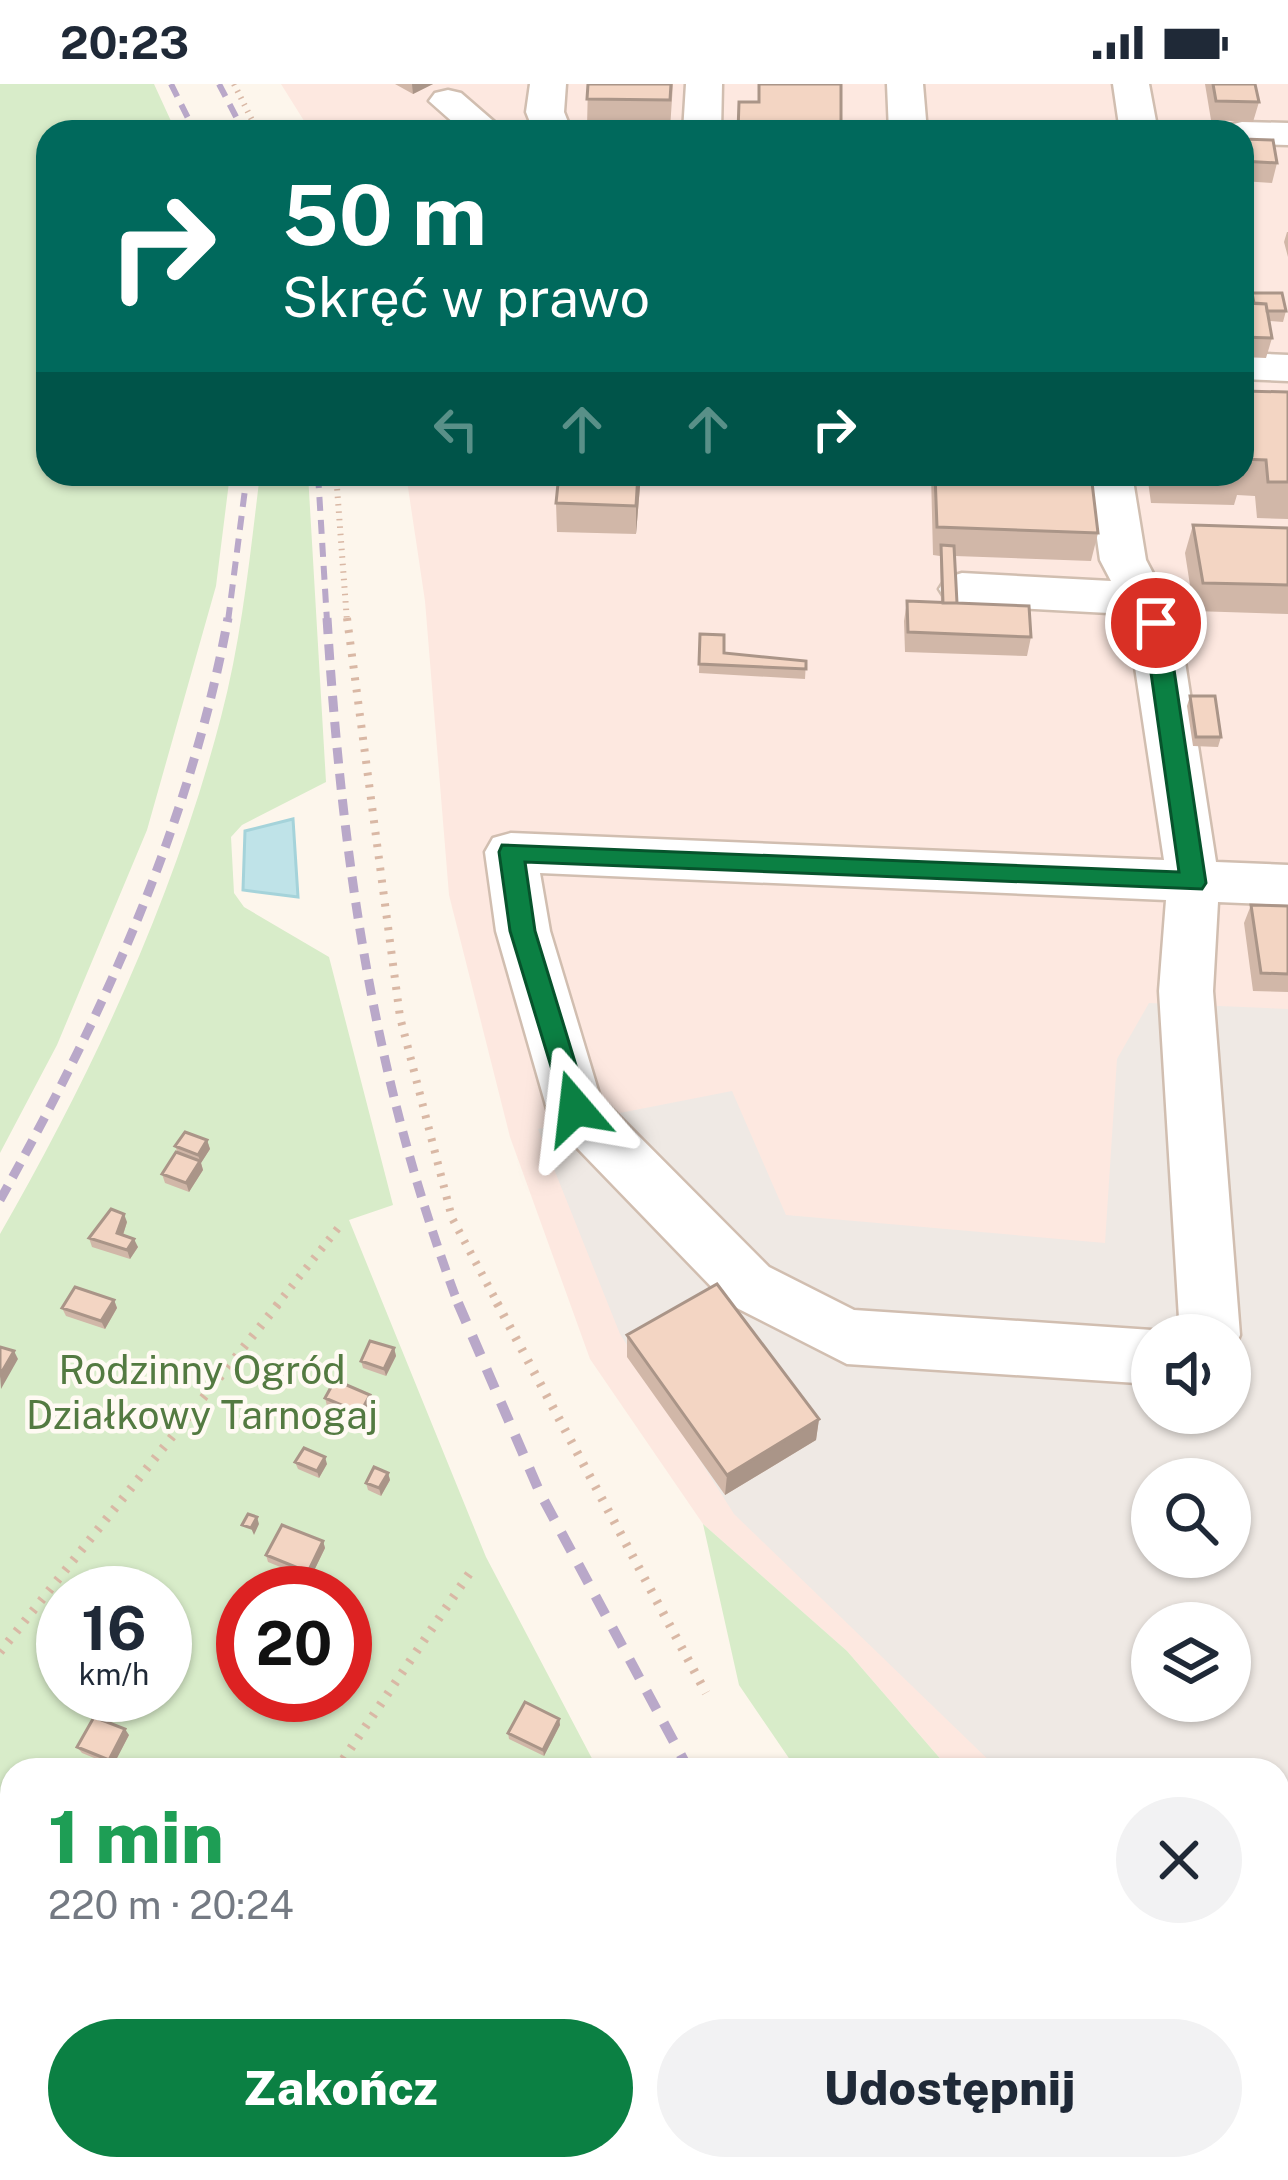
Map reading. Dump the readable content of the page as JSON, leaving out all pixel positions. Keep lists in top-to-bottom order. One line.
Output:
{"parks":["Rodzinny Ogród Działkowy Tarnogaj"],"page":{"status":"20:23","turn":["50 m","Skręć w prawo"],"speed":"16 km/h","limit":"20","heading":["1 min","220 m · 20:24"],"buttons":["Zakończ","Udostępnij"]}}
